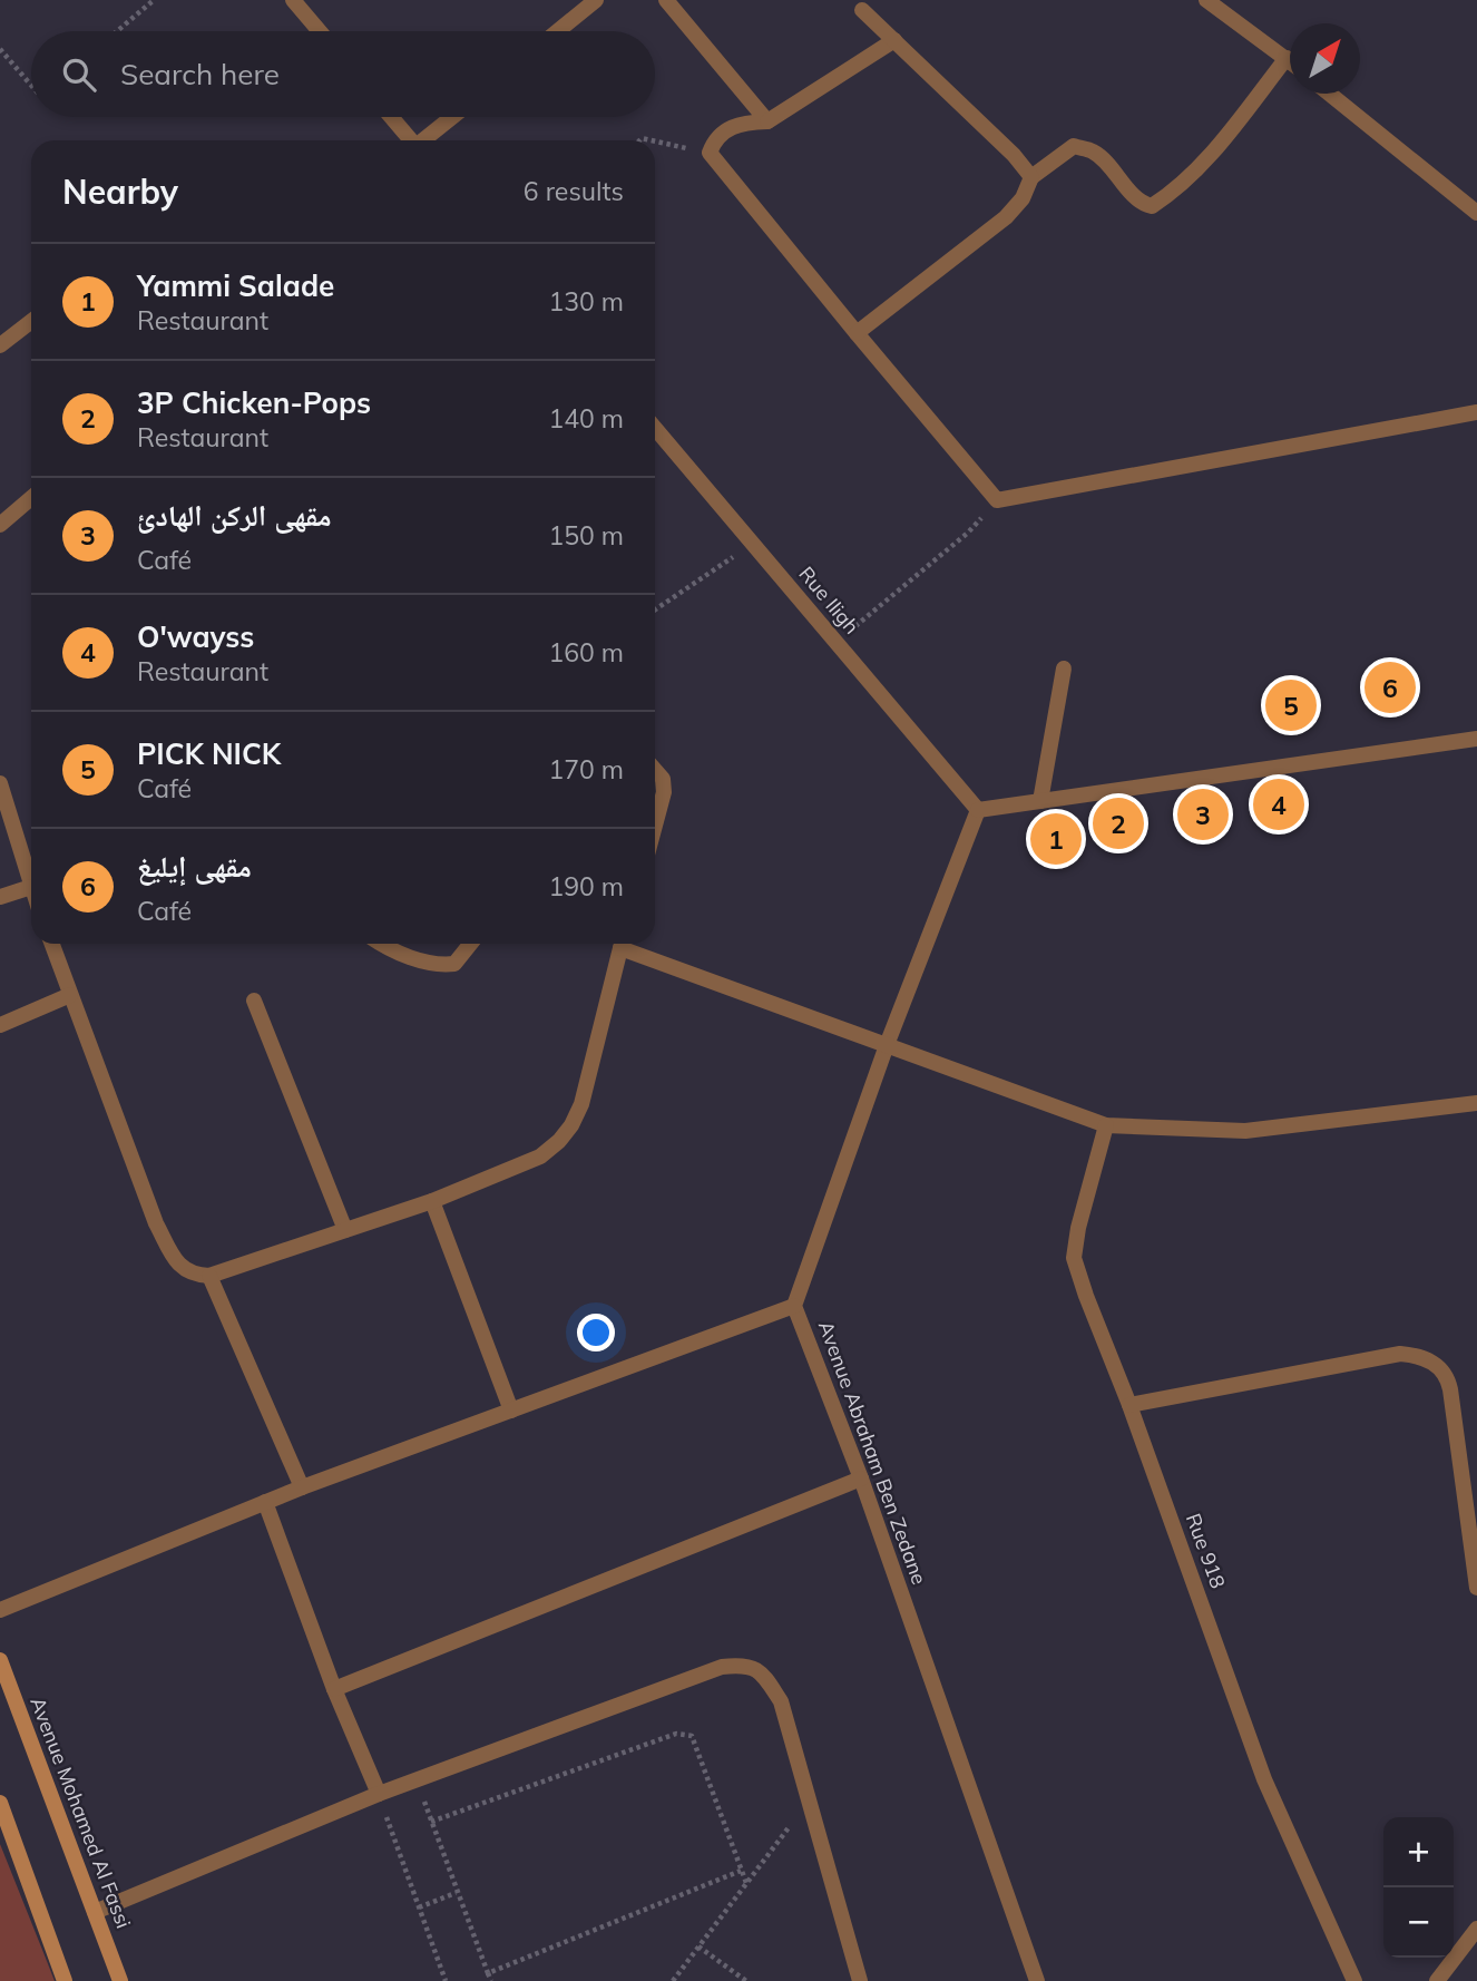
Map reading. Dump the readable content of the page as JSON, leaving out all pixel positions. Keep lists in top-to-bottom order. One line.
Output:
{"streets":{"street":["Rue Iligh","Avenue Abraham Ben Zedane","Rue 918","Avenue Mohamed Al Fassi"]},"crossings":[["Rue Iligh","Avenue Abraham Ben Zedane"]],"north":"top right","page":{"search":"Search here","heading":["Nearby","6 results"],"list":[{"mark":"1","name":"Yammi Salade","note":"Restaurant","value":"130 m"},{"mark":"2","name":"3P Chicken-Pops","note":"Restaurant","value":"140 m"},{"mark":"3","name":"مقهى الركن الهادئ","note":"Café","value":"150 m"},{"mark":"4","name":"O'wayss","note":"Restaurant","value":"160 m"},{"mark":"5","name":"PICK NICK","note":"Café","value":"170 m"},{"mark":"6","name":"مقهى إيليغ","note":"Café","value":"190 m"}],"pins":["6","5","4","3","2","1"],"map_buttons":["+","−"]}}
